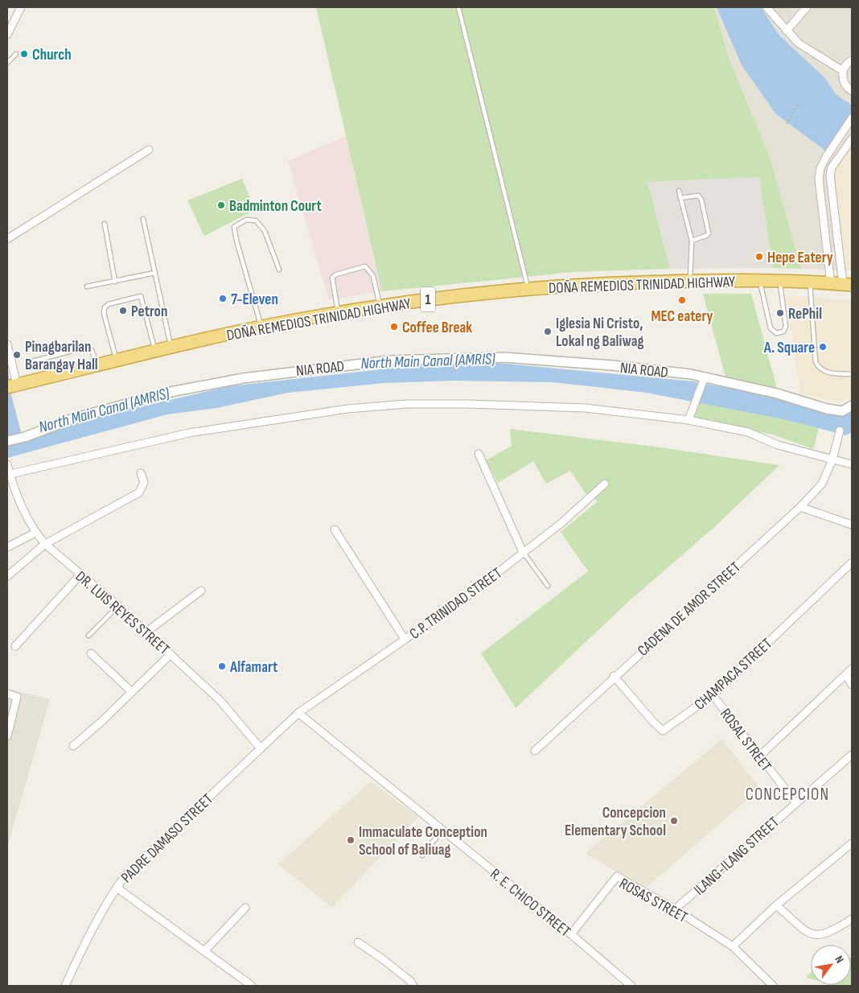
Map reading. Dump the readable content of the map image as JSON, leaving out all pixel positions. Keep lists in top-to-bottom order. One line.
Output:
{"streets":{"highway":["DOÑA REMEDIOS TRINIDAD HIGHWAY","1"],"street":["NIA ROAD","C.P. TRINIDAD STREET","CADENA DE AMOR STREET","DR. LUIS REYES STREET","CHAMPACA STREET","ROSAL STREET","PADRE DAMASO STREET","ILANG-ILANG STREET","ROSAS STREET","R. E. CHICO STREET"]},"crossings":[["C.P. TRINIDAD STREET","PADRE DAMASO STREET"],["C.P. TRINIDAD STREET","R. E. CHICO STREET"],["CADENA DE AMOR STREET","CHAMPACA STREET"],["DR. LUIS REYES STREET","PADRE DAMASO STREET"],["CHAMPACA STREET","ROSAL STREET"],["ROSAL STREET","ILANG-ILANG STREET"],["PADRE DAMASO STREET","R. E. CHICO STREET"],["ILANG-ILANG STREET","ROSAS STREET"],["ROSAS STREET","R. E. CHICO STREET"]],"districts":["CONCEPCION"],"water":["North Main Canal (AMRIS)"],"places":["Church","Badminton Court","Hepe Eatery","7-Eleven","MEC eatery","Petron","RePhil","Coffee Break","Iglesia Ni Cristo, Lokal ng Baliwag","A. Square","Pinagbarilan Barangay Hall","Alfamart","Concepcion Elementary School","Immaculate Conception School of Baliuag"],"north":"top right"}
